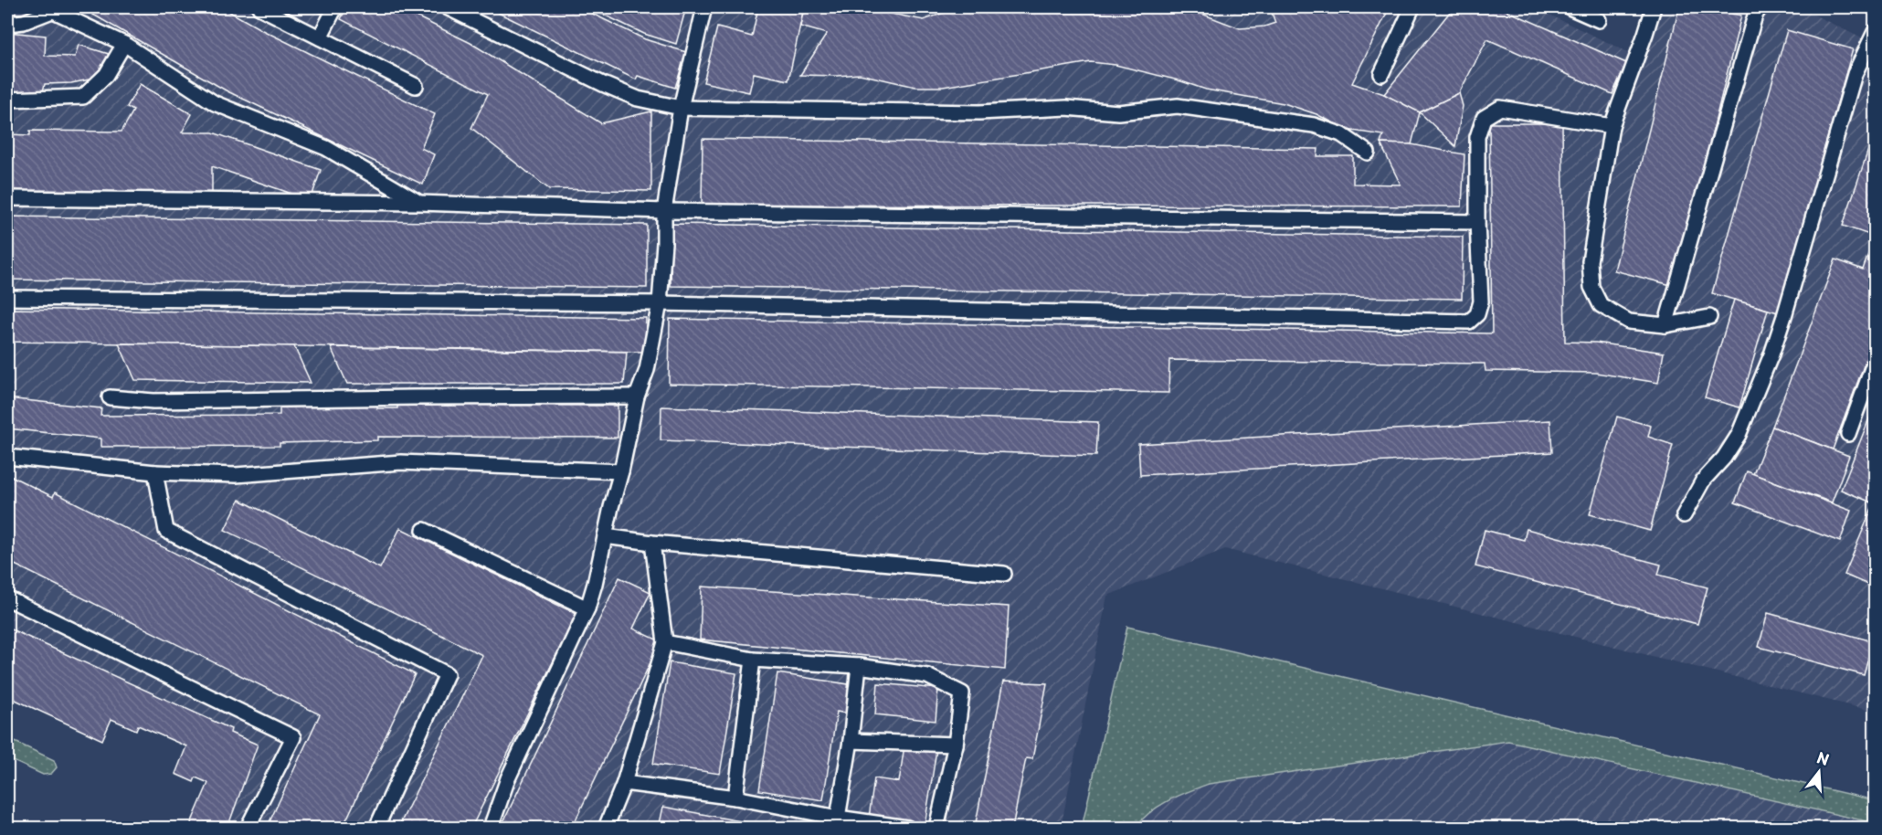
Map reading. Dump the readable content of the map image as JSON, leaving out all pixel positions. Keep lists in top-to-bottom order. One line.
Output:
{"north":"top"}
